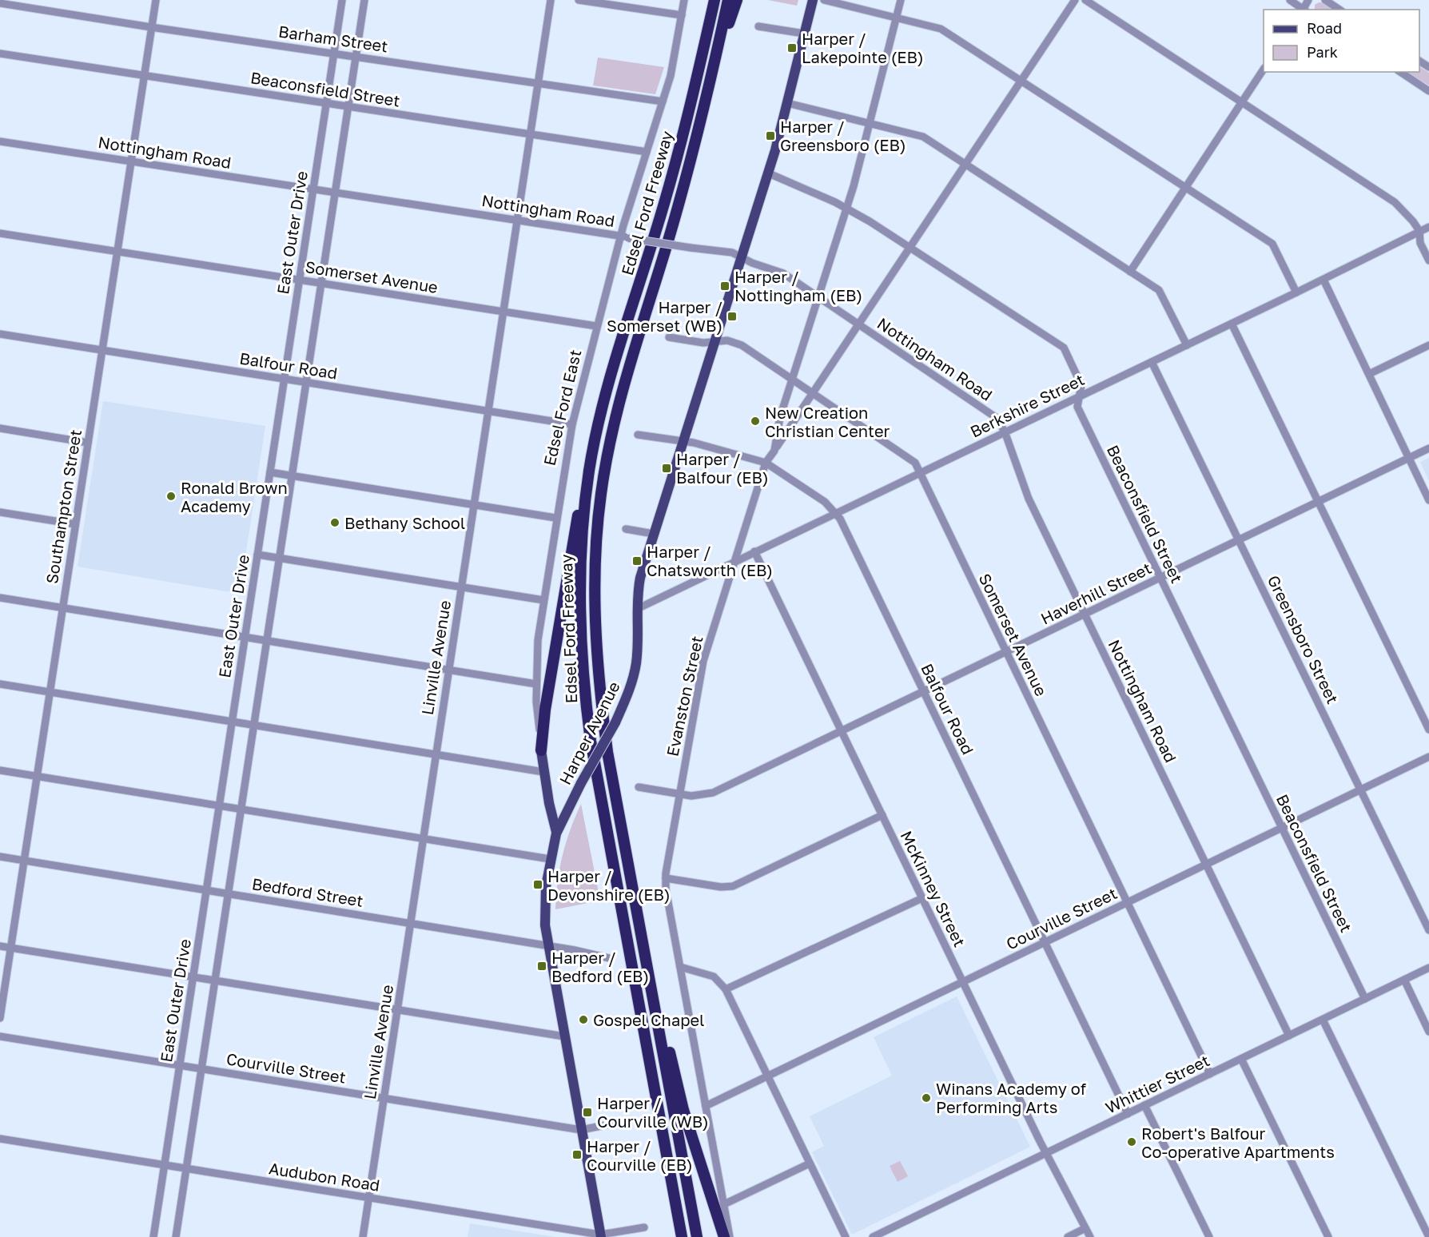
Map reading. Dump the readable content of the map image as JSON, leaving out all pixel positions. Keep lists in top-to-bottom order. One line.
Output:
{"streets":{"highway":["Edsel Ford Freeway"],"main road":["Edsel Ford East","Harper Avenue"],"street":["Barham Street","Beaconsfield Street","Nottingham Road","East Outer Drive","Somerset Avenue","Balfour Road","Berkshire Street","Southampton Street","Haverhill Street","Greensboro Street","Linville Avenue","Evanston Street","McKinney Street","Bedford Street","Courville Street","Whittier Street","Audubon Road"]},"crossings":[["Barham Street","East Outer Drive"],["Barham Street","Edsel Ford East"],["Barham Street","Southampton Street"],["Barham Street","Linville Avenue"],["Beaconsfield Street","East Outer Drive"],["Beaconsfield Street","Berkshire Street"],["Beaconsfield Street","Edsel Ford East"],["Beaconsfield Street","Southampton Street"],["Beaconsfield Street","Haverhill Street"],["Beaconsfield Street","Linville Avenue"],["Beaconsfield Street","Evanston Street"],["Beaconsfield Street","Harper Avenue"],["Beaconsfield Street","Courville Street"],["Beaconsfield Street","Whittier Street"],["Nottingham Road","East Outer Drive"],["Nottingham Road","Berkshire Street"],["Nottingham Road","Edsel Ford East"],["Nottingham Road","Southampton Street"],["Nottingham Road","Haverhill Street"],["Nottingham Road","Linville Avenue"],["Nottingham Road","Evanston Street"],["Nottingham Road","Harper Avenue"],["Nottingham Road","Courville Street"],["Nottingham Road","Whittier Street"],["East Outer Drive","Somerset Avenue"],["East Outer Drive","Balfour Road"],["East Outer Drive","Bedford Street"],["East Outer Drive","Courville Street"],["East Outer Drive","Audubon Road"],["Somerset Avenue","Berkshire Street"],["Somerset Avenue","Edsel Ford East"],["Somerset Avenue","Southampton Street"],["Somerset Avenue","Haverhill Street"],["Somerset Avenue","Linville Avenue"],["Somerset Avenue","Evanston Street"],["Somerset Avenue","Harper Avenue"],["Somerset Avenue","Courville Street"],["Somerset Avenue","Whittier Street"],["Balfour Road","Berkshire Street"],["Balfour Road","Edsel Ford East"],["Balfour Road","Southampton Street"],["Balfour Road","Haverhill Street"],["Balfour Road","Linville Avenue"],["Balfour Road","Evanston Street"],["Balfour Road","Harper Avenue"],["Balfour Road","Courville Street"],["Balfour Road","Whittier Street"],["Berkshire Street","Greensboro Street"],["Berkshire Street","Evanston Street"],["Berkshire Street","Harper Avenue"],["Berkshire Street","McKinney Street"],["Edsel Ford East","Harper Avenue"],["Southampton Street","Bedford Street"],["Haverhill Street","Greensboro Street"],["Haverhill Street","Evanston Street"],["Haverhill Street","McKinney Street"],["Greensboro Street","Courville Street"],["Linville Avenue","Bedford Street"],["Linville Avenue","Courville Street"],["Linville Avenue","Audubon Road"],["Evanston Street","Courville Street"],["Harper Avenue","Bedford Street"],["Harper Avenue","Courville Street"],["Harper Avenue","Audubon Road"],["McKinney Street","Courville Street"],["McKinney Street","Whittier Street"]],"places":{"transit":["Harper / Lakepointe (EB)","Harper / Greensboro (EB)","Harper / Nottingham (EB)","Harper / Somerset (WB)","Harper / Balfour (EB)","Harper / Chatsworth (EB)","Harper / Devonshire (EB)","Harper / Bedford (EB)","Harper / Courville (WB)","Harper / Courville (EB)"],"other":["New Creation Christian Center","Ronald Brown Academy","Bethany School","Gospel Chapel","Winans Academy of Performing Arts","Robert's Balfour Co-operative Apartments"]},"legend":["Road","Park"]}
